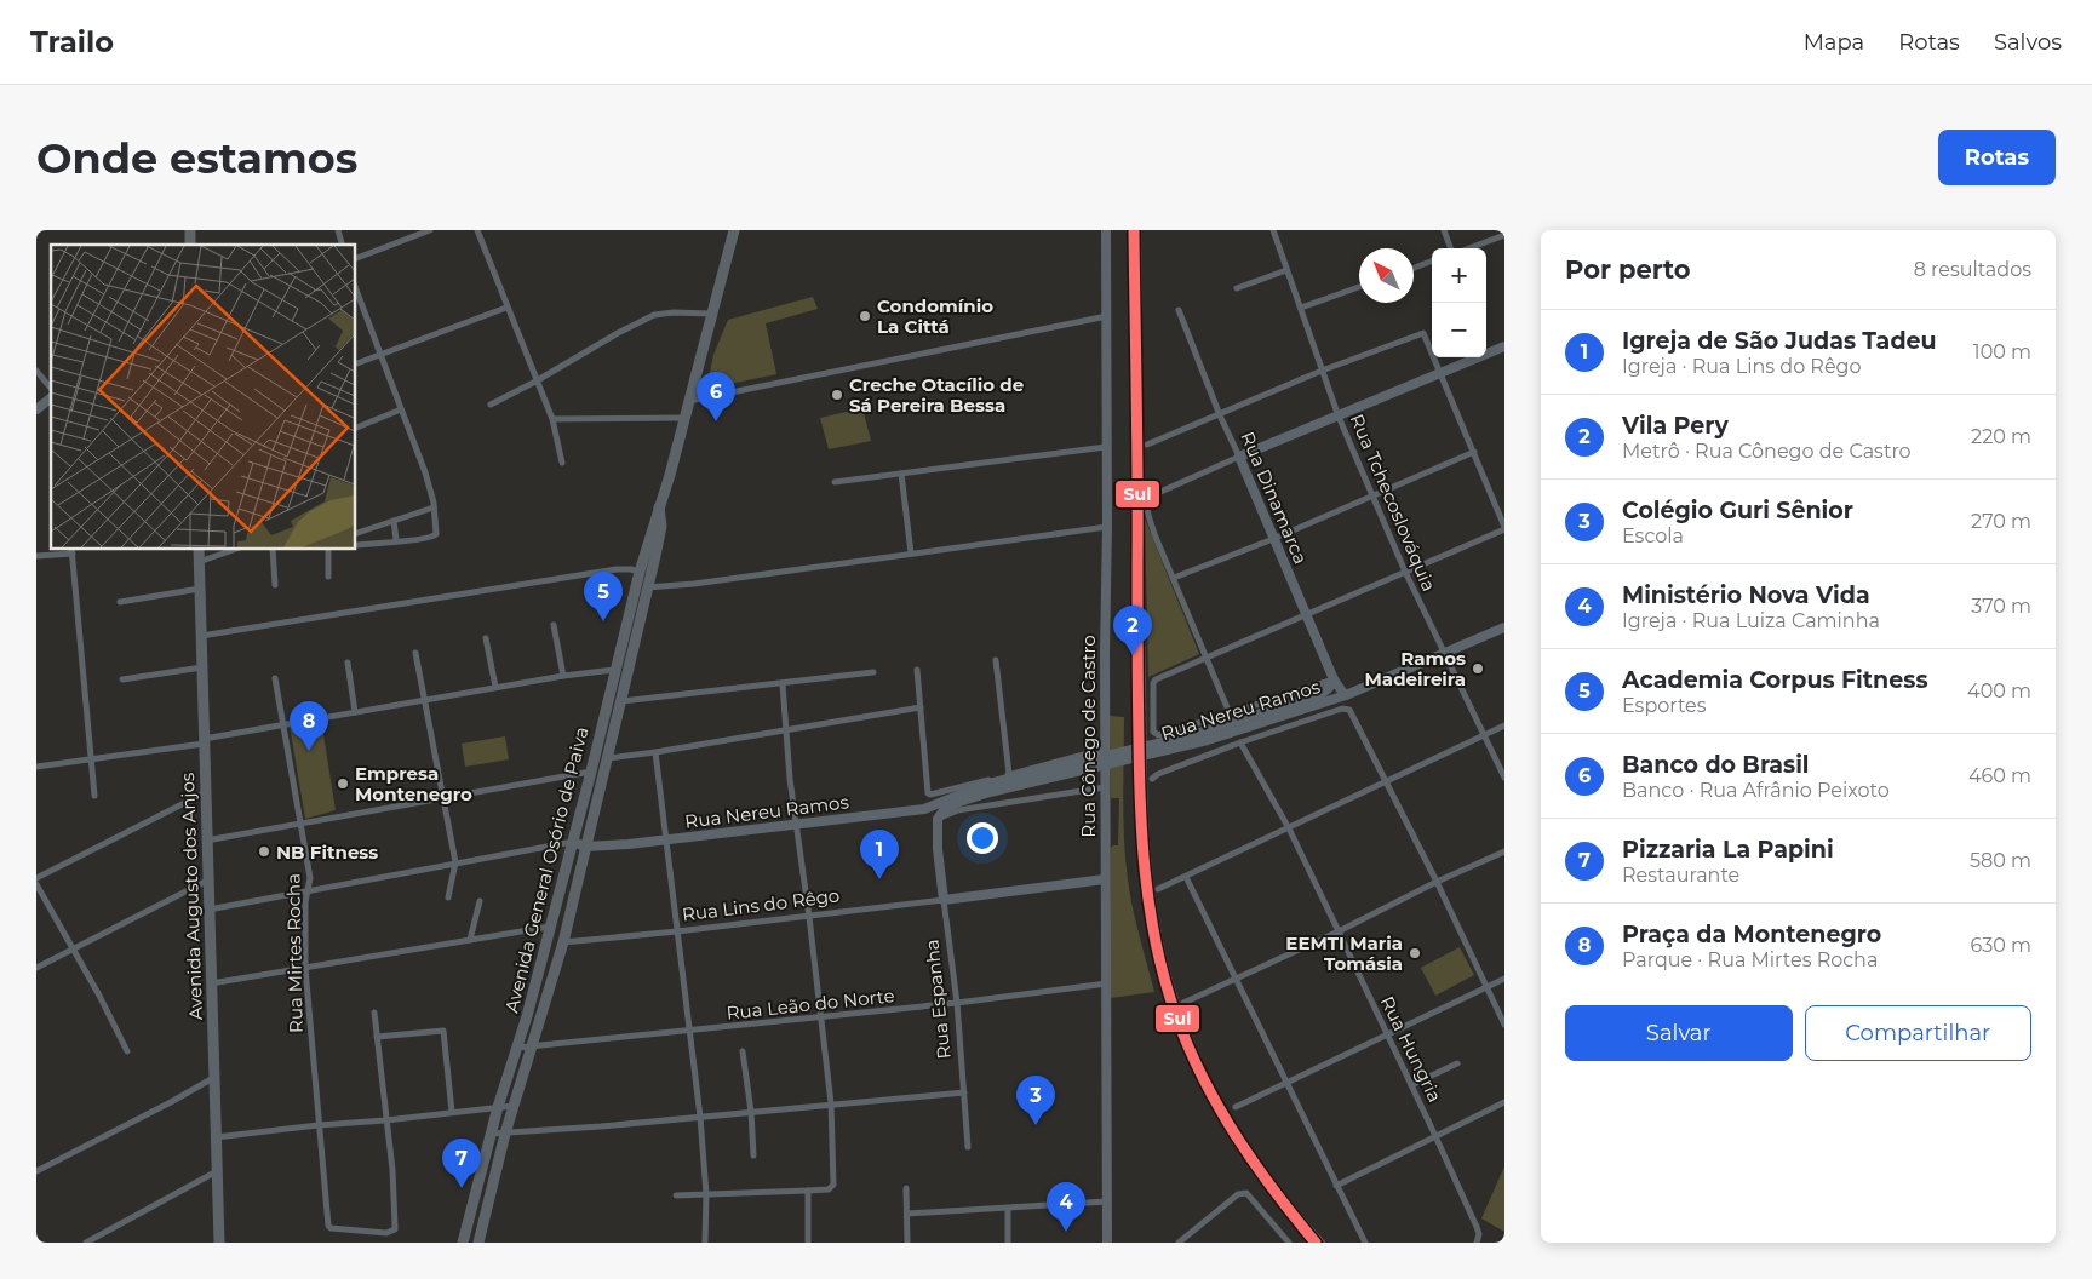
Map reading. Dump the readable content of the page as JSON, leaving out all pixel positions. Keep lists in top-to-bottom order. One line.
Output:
{"streets":{"main road":["Avenida General Osório de Paiva","Avenida Augusto dos Anjos"],"street":["Rua Dinamarca","Rua Tchecoslováquia","Rua Nereu Ramos","Rua Cônego de Castro","Rua Lins do Rêgo","Rua Mirtes Rocha","Rua Espanha","Rua Leão do Norte","Rua Hungria"]},"crossings":[["Rua Dinamarca","Rua Nereu Ramos"],["Rua Tchecoslováquia","Rua Nereu Ramos"],["Rua Nereu Ramos","Avenida General Osório de Paiva"],["Rua Nereu Ramos","Rua Espanha"],["Rua Nereu Ramos","Rua Hungria"],["Rua Cônego de Castro","Rua Lins do Rêgo"],["Rua Cônego de Castro","Rua Leão do Norte"],["Avenida General Osório de Paiva","Rua Lins do Rêgo"],["Avenida General Osório de Paiva","Rua Leão do Norte"],["Rua Lins do Rêgo","Rua Espanha"],["Rua Espanha","Rua Leão do Norte"]],"places":["Condomínio La Cittá","Creche Otacílio de Sá Pereira Bessa","Ramos Madeireira","Empresa Montenegro","NB Fitness","EEMTI Maria Tomásia"],"lines":["transit line Sul"],"north":"top left","page":{"header":"Trailo","nav":["Mapa","Rotas","Salvos"],"buttons":["Rotas",["Salvar","Compartilhar"]],"title":"Onde estamos","heading":["Por perto","8 resultados"],"map_buttons":["+","−"],"list":[{"mark":"1","name":"Igreja de São Judas Tadeu","note":"Igreja · Rua Lins do Rêgo","value":"100 m"},{"mark":"2","name":"Vila Pery","note":"Metrô · Rua Cônego de Castro","value":"220 m"},{"mark":"3","name":"Colégio Guri Sênior","note":"Escola","value":"270 m"},{"mark":"4","name":"Ministério Nova Vida","note":"Igreja · Rua Luiza Caminha","value":"370 m"},{"mark":"5","name":"Academia Corpus Fitness","note":"Esportes","value":"400 m"},{"mark":"6","name":"Banco do Brasil","note":"Banco · Rua Afrânio Peixoto","value":"460 m"},{"mark":"7","name":"Pizzaria La Papini","note":"Restaurante","value":"580 m"},{"mark":"8","name":"Praça da Montenegro","note":"Parque · Rua Mirtes Rocha","value":"630 m"}],"pins":["6","5","2","8","1","3","7","4"]}}
